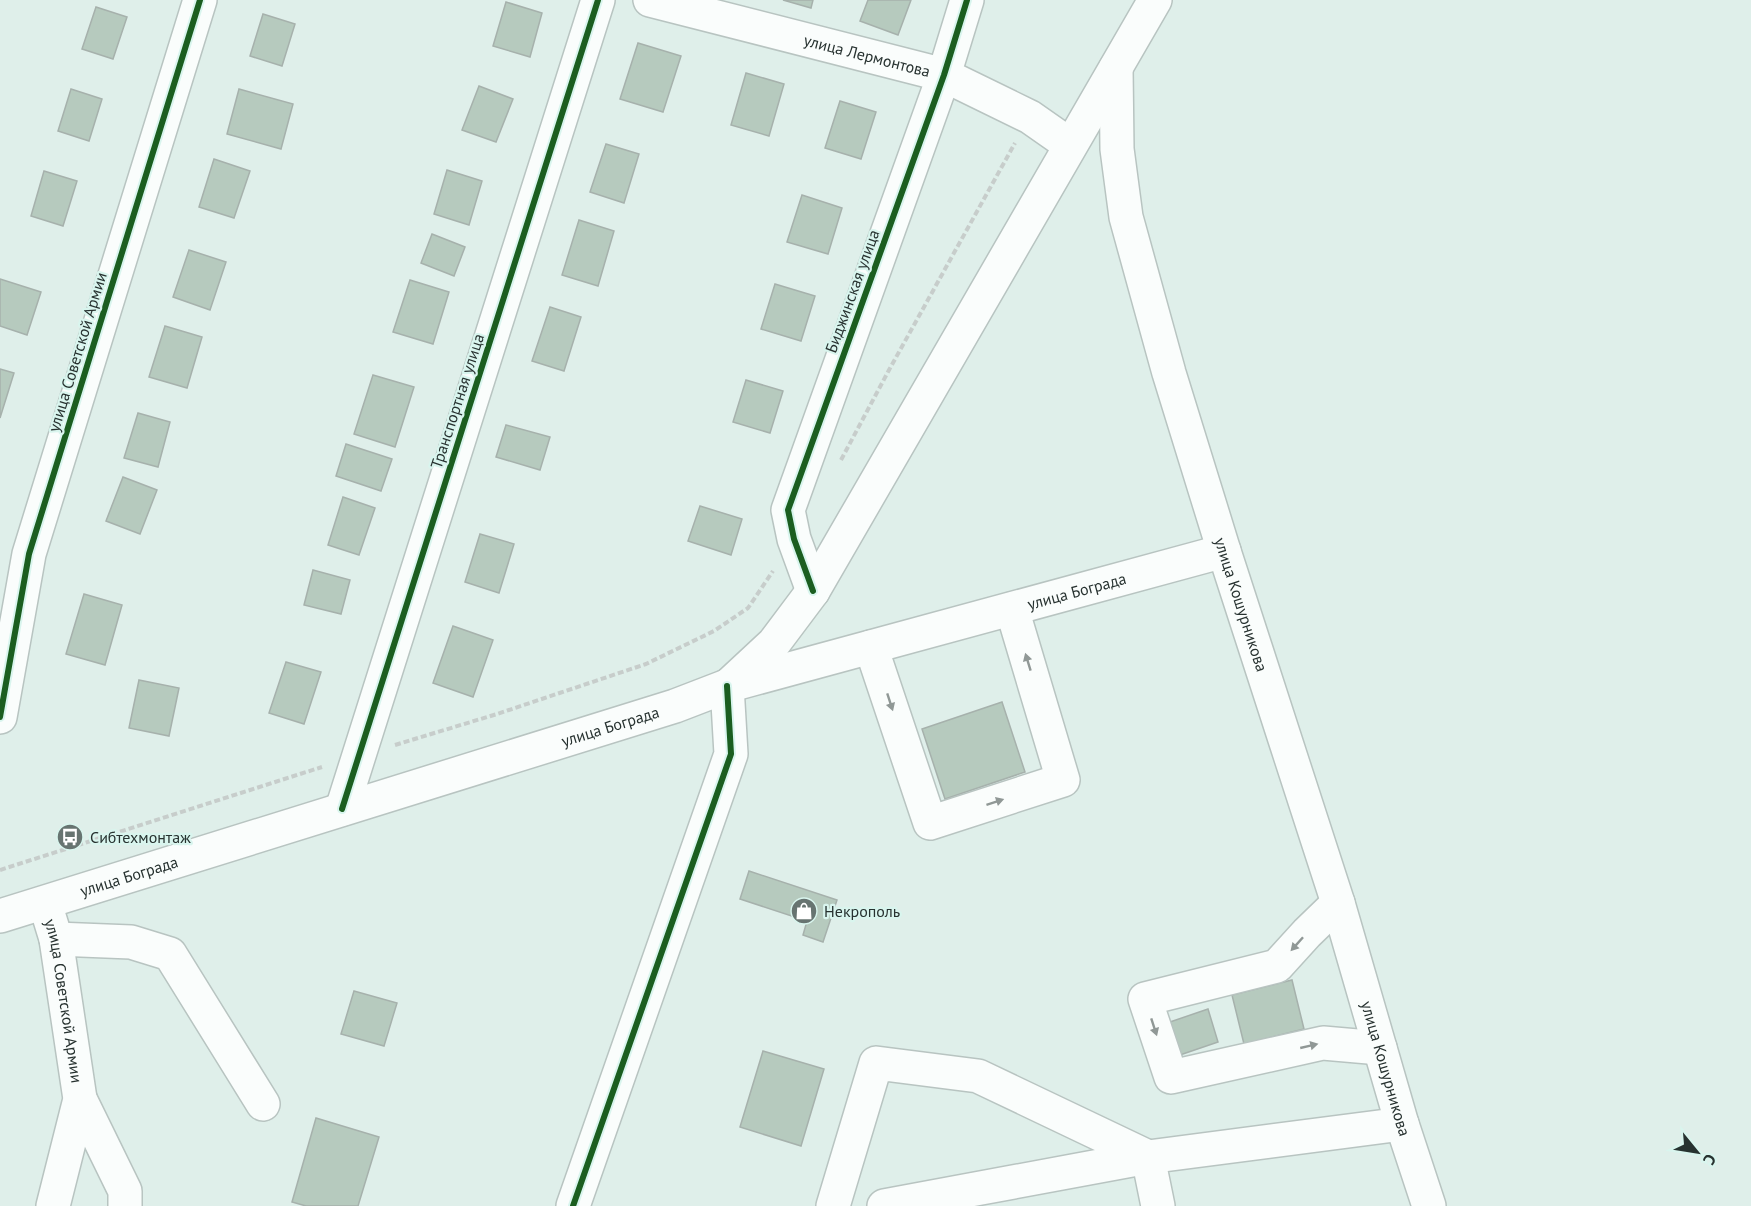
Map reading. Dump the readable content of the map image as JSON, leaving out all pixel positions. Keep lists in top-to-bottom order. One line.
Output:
{"streets":{"street":["улица Лермонтова","Биджинская улица","улица Советской Армии","Транспортная улица","улица Бограда","улица Кошурникова"]},"crossings":[["улица Лермонтова","Биджинская улица"],["улица Советской Армии","улица Бограда"],["Транспортная улица","улица Бограда"],["улица Бограда","улица Кошурникова"]],"places":{"bus stop":["Сибтехмонтаж"],"shop":["Некрополь"]},"north":"bottom right"}
